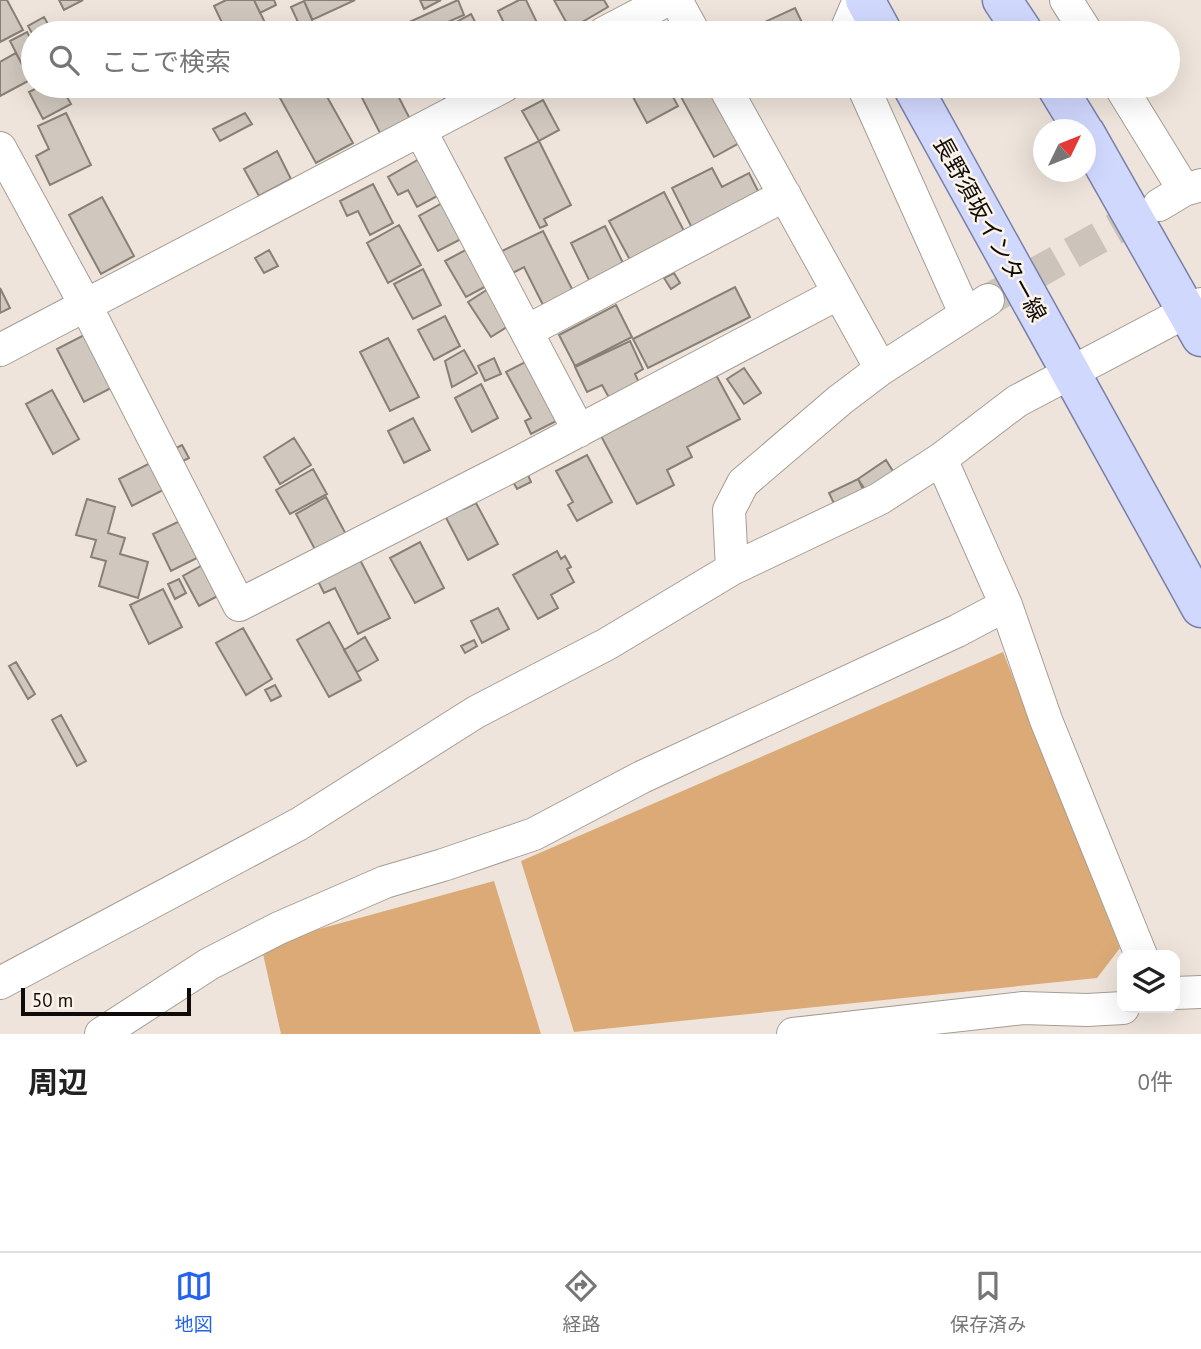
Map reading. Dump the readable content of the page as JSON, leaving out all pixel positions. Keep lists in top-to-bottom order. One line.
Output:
{"streets":{"main road":["長野須坂インター線"]},"scale_bar":"50 m","north":"top right","page":{"search":"ここで検索","scale":"50 m","heading":["周辺","0件"],"nav":["地図","経路","保存済み"]}}
